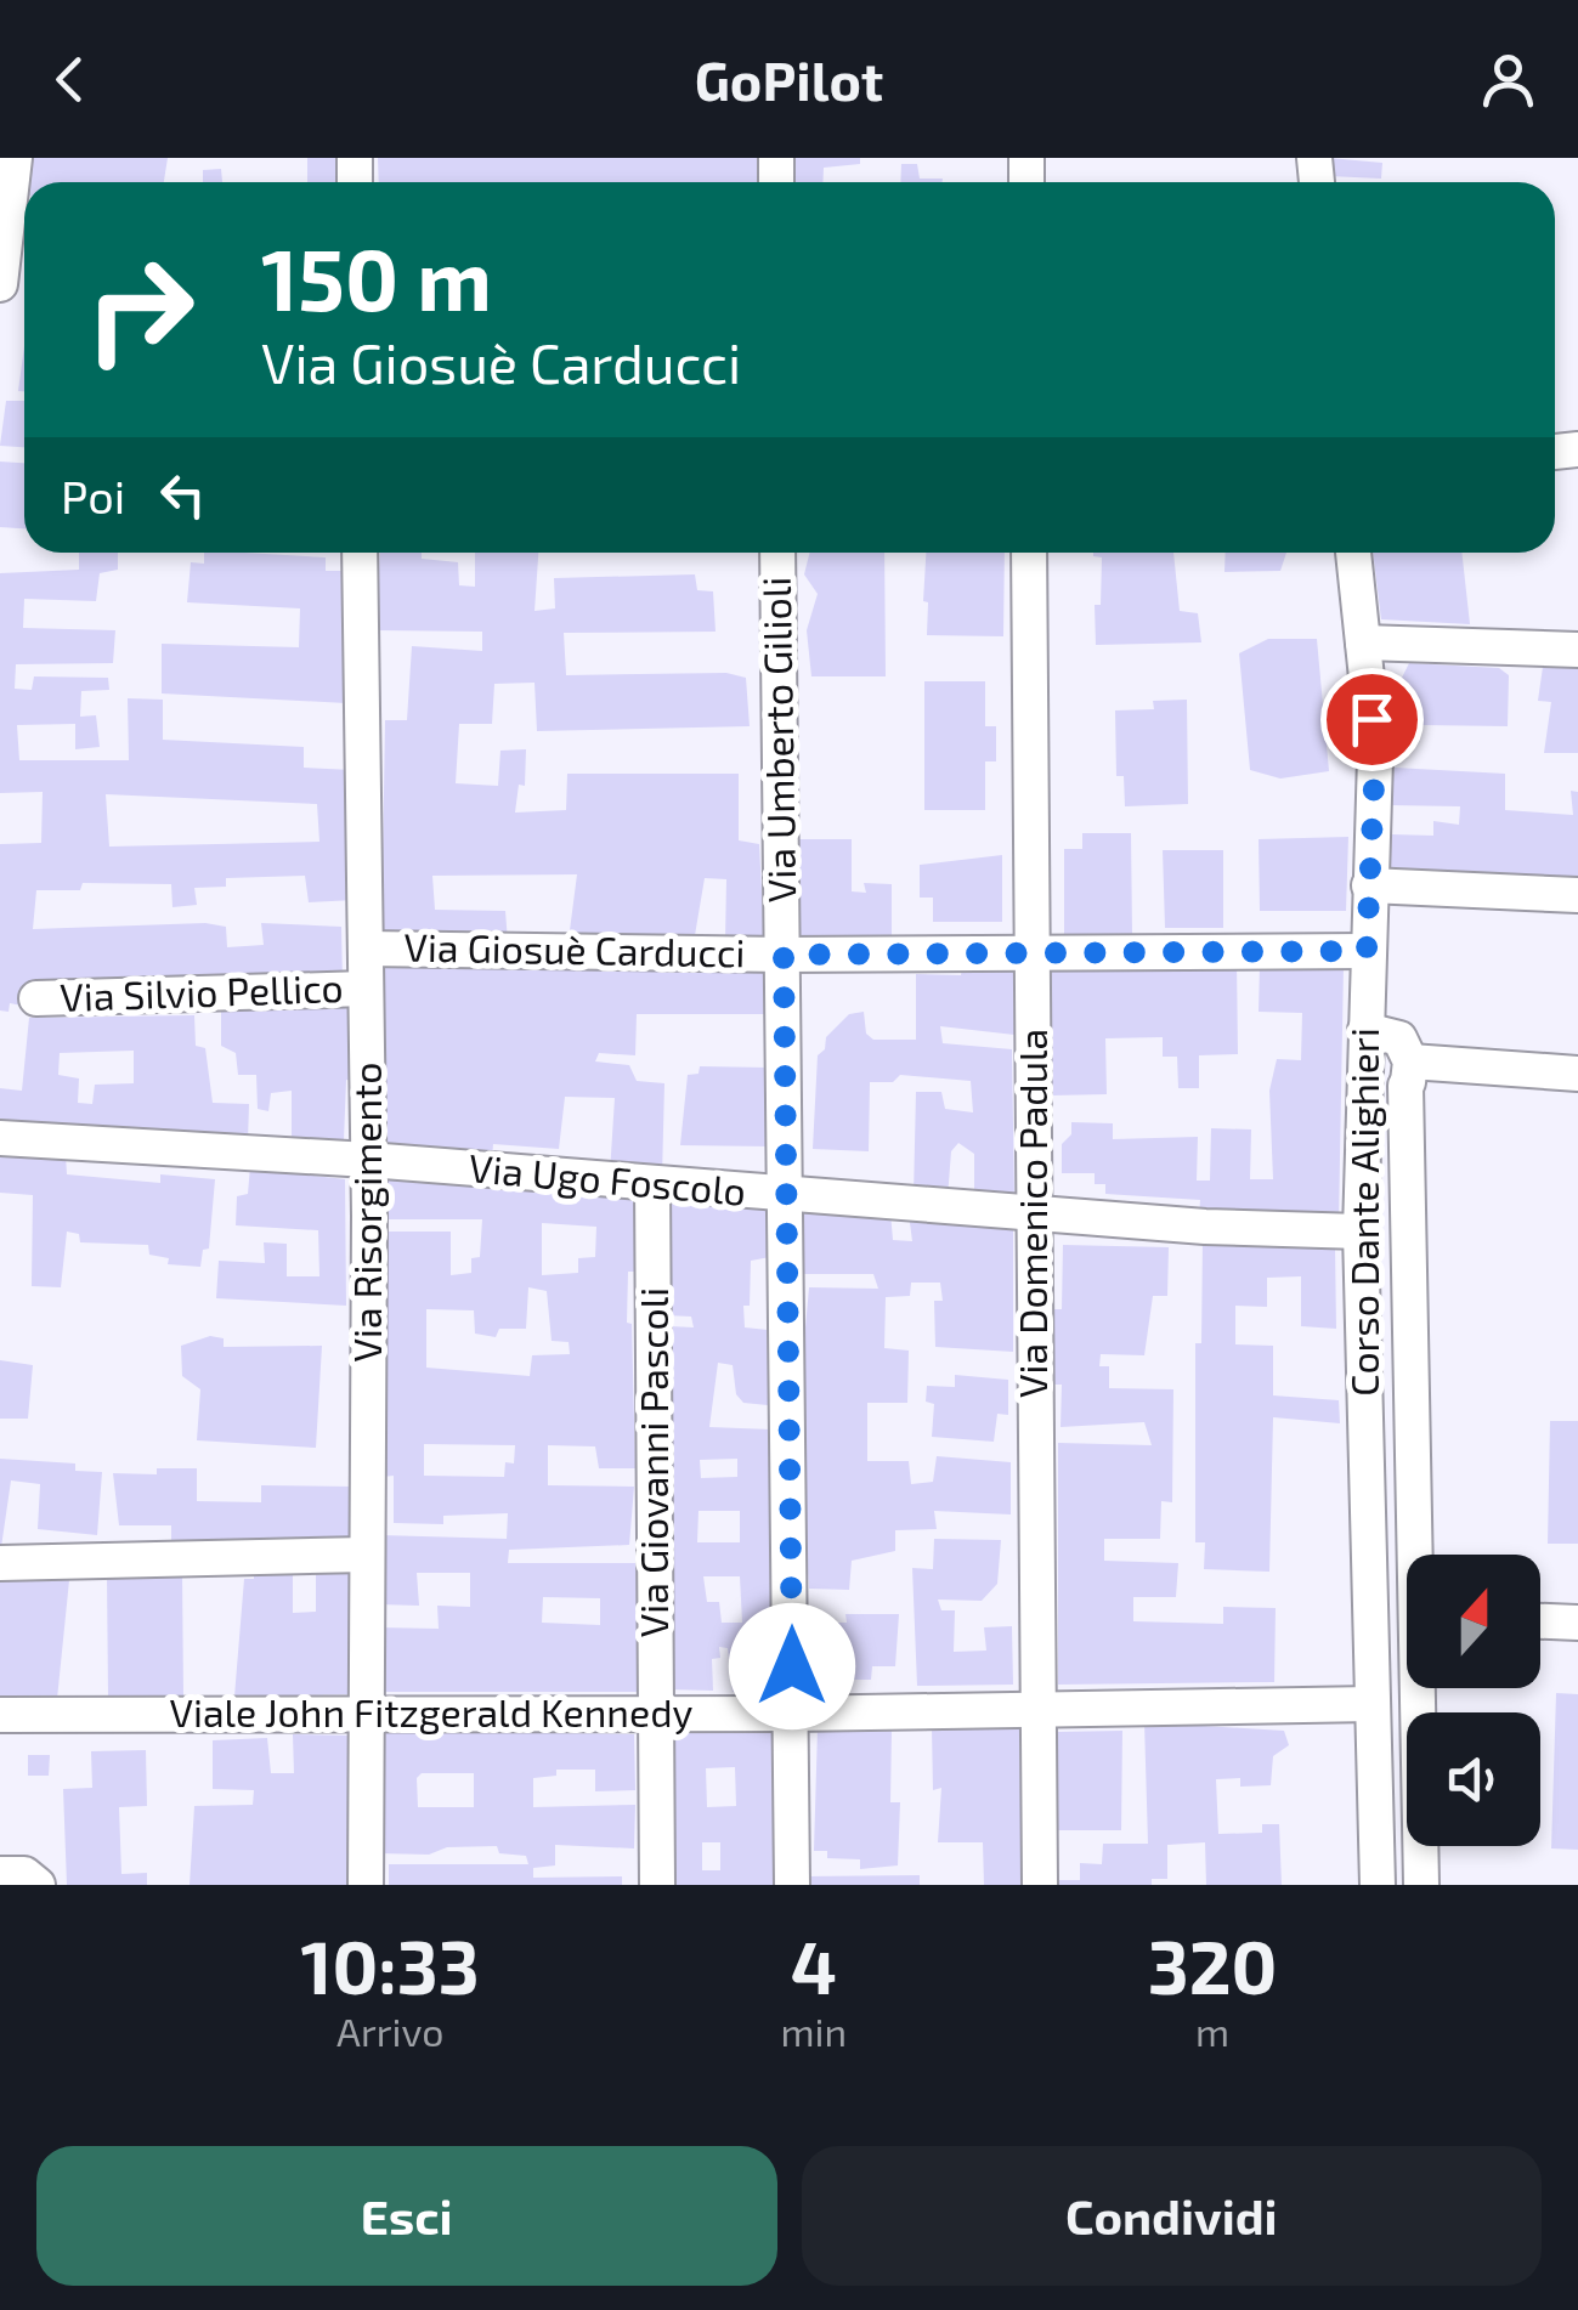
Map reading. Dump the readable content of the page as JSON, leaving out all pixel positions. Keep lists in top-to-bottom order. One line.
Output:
{"streets":{"street":["Via Umberto Gilioli","Via Giosuè Carducci","Via Silvio Pellico","Via Ugo Foscolo","Via Risorgimento","Corso Dante Alighieri","Via Domenico Padula","Via Giovanni Pascoli","Viale John Fitzgerald Kennedy"]},"crossings":[["Via Umberto Gilioli","Via Giosuè Carducci"],["Via Umberto Gilioli","Via Ugo Foscolo"],["Via Umberto Gilioli","Viale John Fitzgerald Kennedy"],["Via Giosuè Carducci","Via Risorgimento"],["Via Giosuè Carducci","Corso Dante Alighieri"],["Via Giosuè Carducci","Via Domenico Padula"],["Via Silvio Pellico","Via Risorgimento"],["Via Ugo Foscolo","Via Risorgimento"],["Via Ugo Foscolo","Corso Dante Alighieri"],["Via Ugo Foscolo","Via Domenico Padula"],["Via Ugo Foscolo","Via Giovanni Pascoli"],["Via Risorgimento","Viale John Fitzgerald Kennedy"],["Corso Dante Alighieri","Viale John Fitzgerald Kennedy"],["Via Domenico Padula","Viale John Fitzgerald Kennedy"],["Via Giovanni Pascoli","Viale John Fitzgerald Kennedy"]],"north":"top","page":{"header":"GoPilot","turn":["150 m","Via Giosuè Carducci"],"then":"Poi","eta":["10:33","Arrivo","4","min","320","m"],"buttons":["Esci","Condividi"]}}
